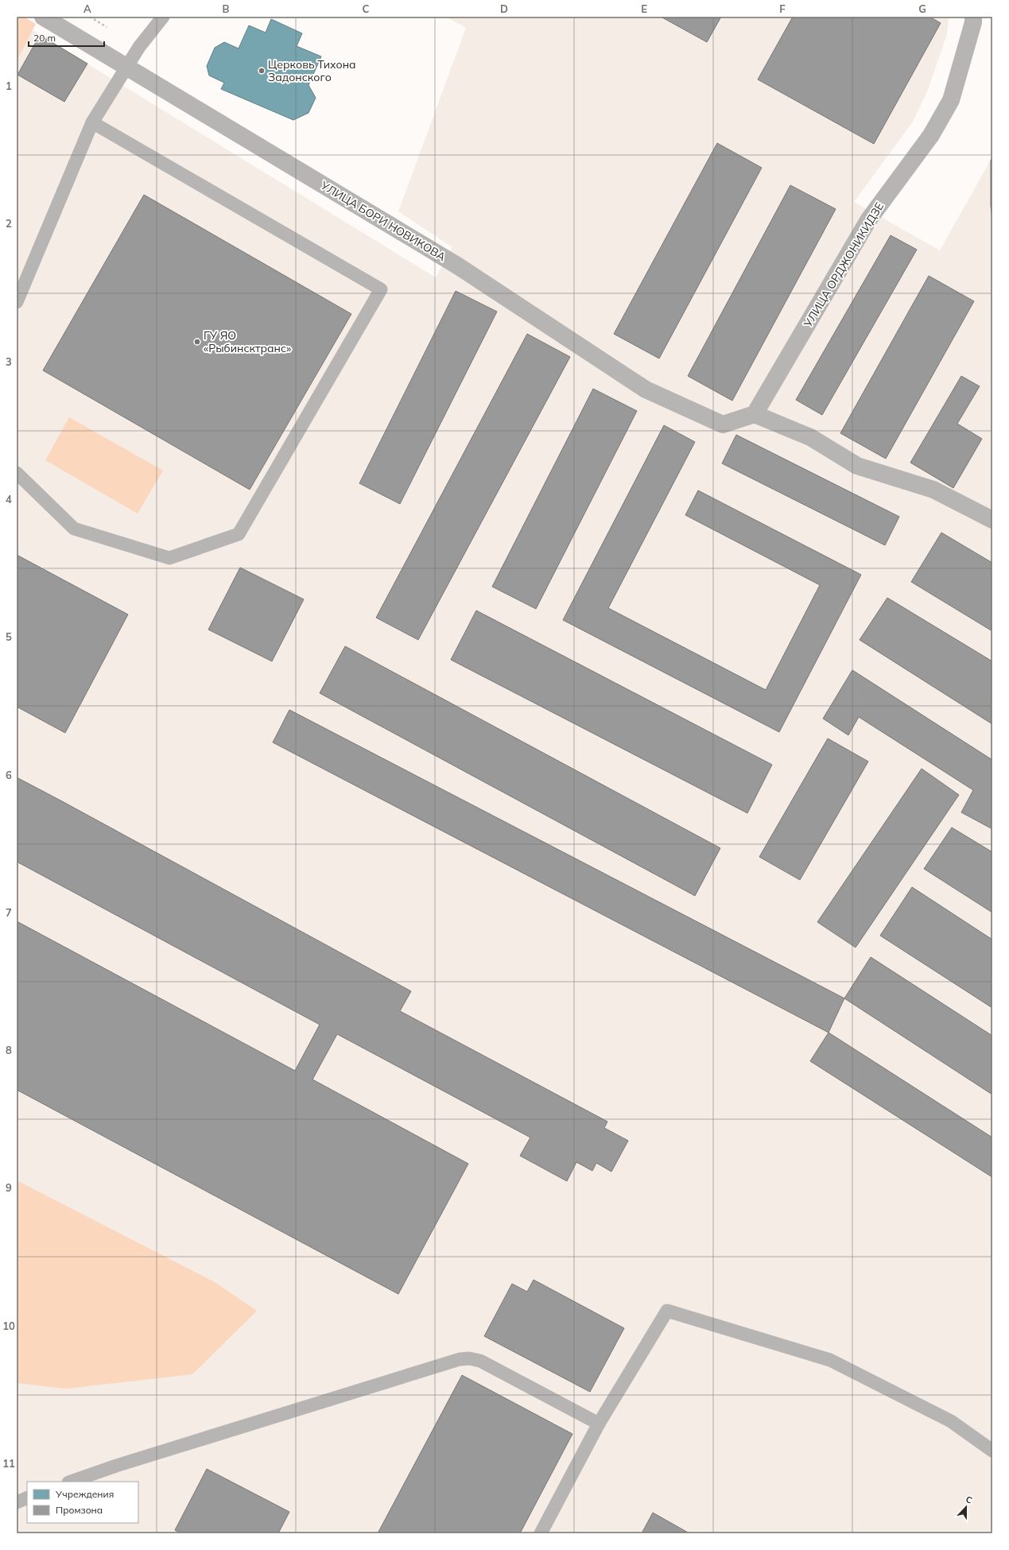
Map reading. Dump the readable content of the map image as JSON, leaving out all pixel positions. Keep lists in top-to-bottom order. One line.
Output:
{"streets":{"street":["УЛИЦА БОРИ НОВИКОВА","УЛИЦА ОРДЖОНИКИДЗЕ"]},"crossings":[["УЛИЦА БОРИ НОВИКОВА","УЛИЦА ОРДЖОНИКИДЗЕ"]],"places":["Церковь Тихона Задонского","ГУ ЯО «Рыбинсктранс»"],"legend":["Учреждения","Промзона"],"scale_bar":"20 m","north":"top","grid":{"columns":["A","B","C","D","E","F","G"],"rows":["1","2","3","4","5","6","7","8","9","10","11"]}}
